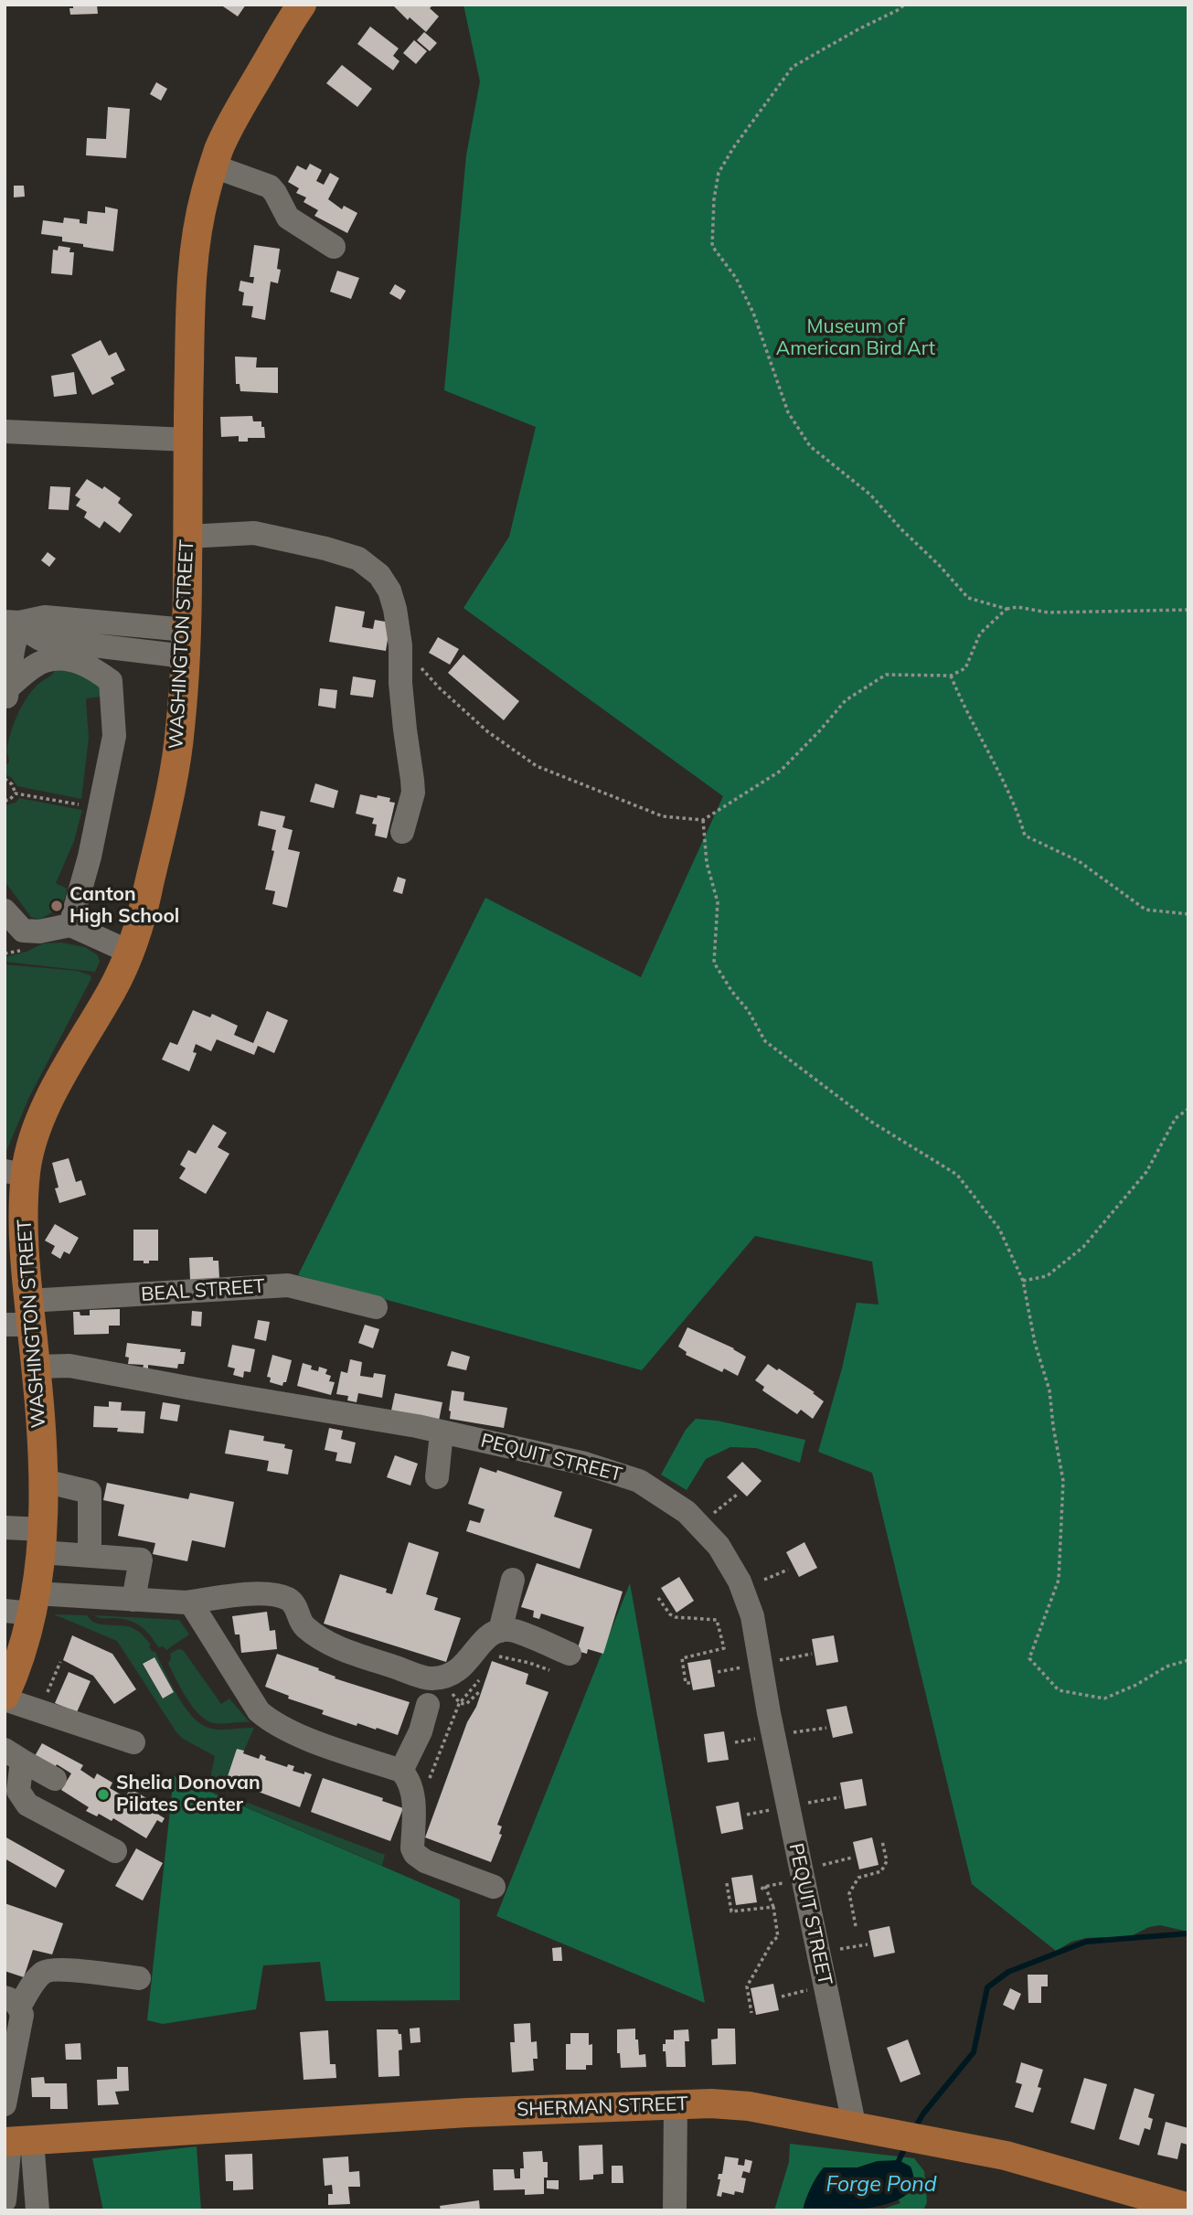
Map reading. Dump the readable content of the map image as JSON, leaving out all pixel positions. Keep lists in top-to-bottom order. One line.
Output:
{"streets":{"main road":["WASHINGTON STREET","SHERMAN STREET"],"street":["BEAL STREET","PEQUIT STREET"]},"crossings":[["WASHINGTON STREET","BEAL STREET"],["WASHINGTON STREET","PEQUIT STREET"],["PEQUIT STREET","SHERMAN STREET"]],"water":["Forge Pond"],"parks":["Museum of American Bird Art"],"places":["Canton High School","Shelia Donovan Pilates Center"]}
